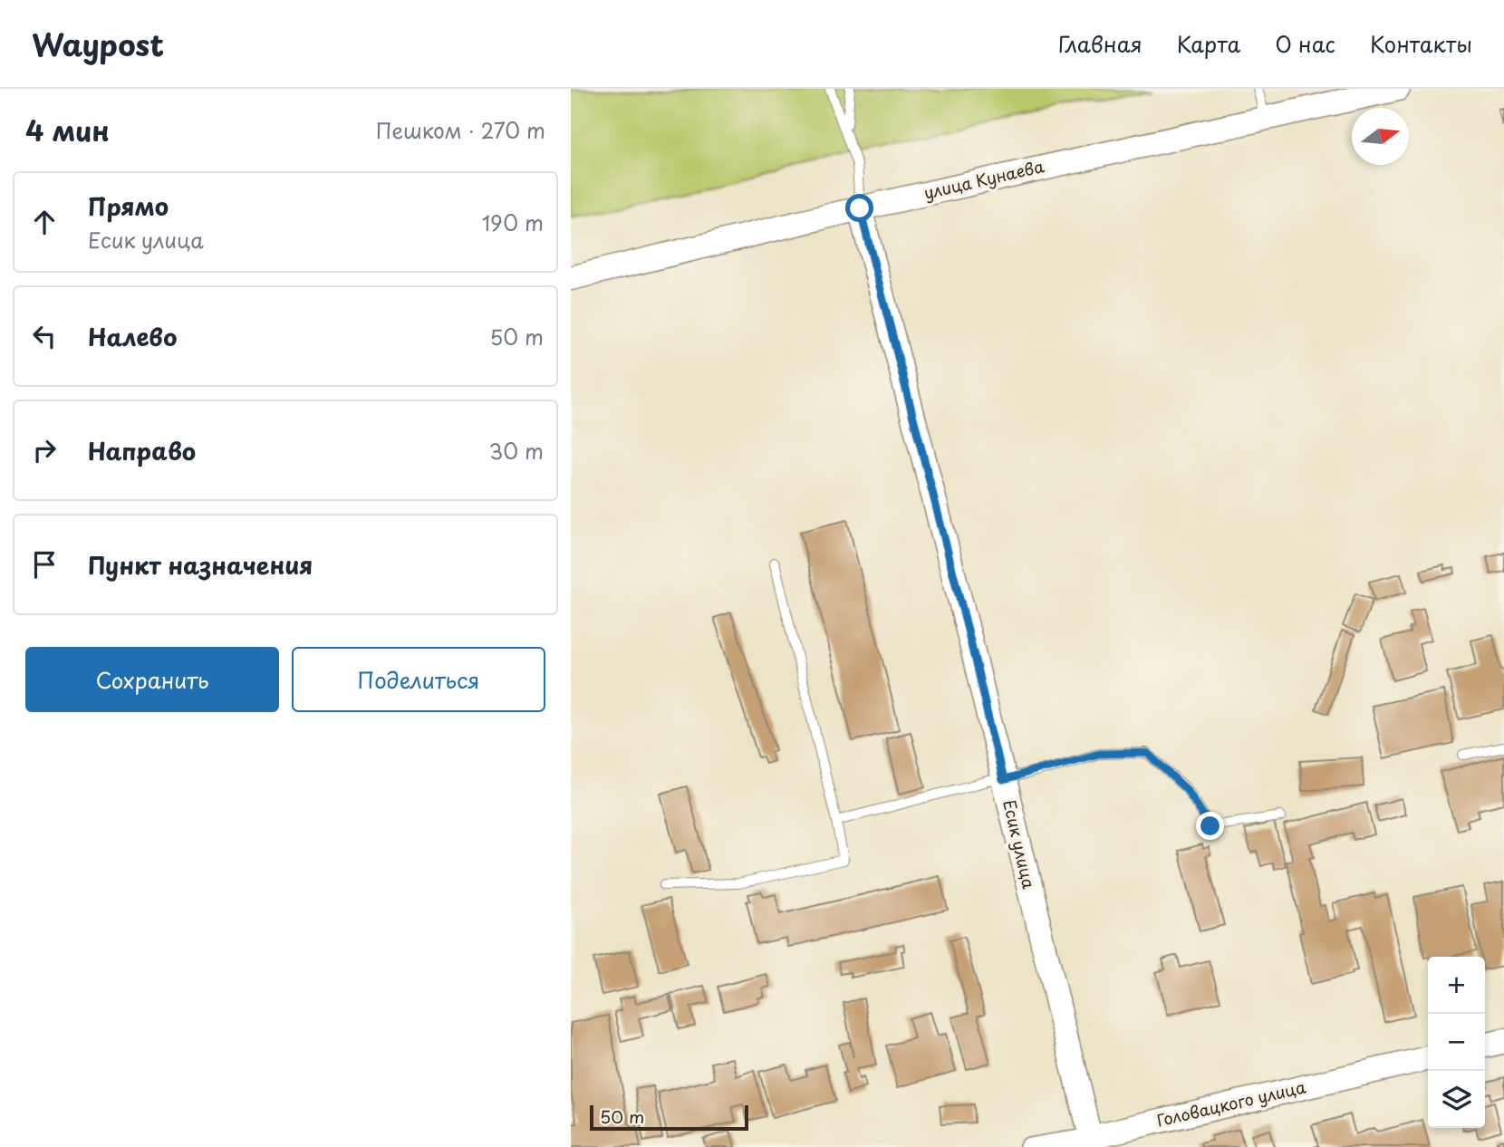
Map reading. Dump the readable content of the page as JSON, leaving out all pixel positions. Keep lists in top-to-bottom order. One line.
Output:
{"streets":{"street":["улица Кунаева","Есик улица","Головацкого улица"]},"crossings":[["улица Кунаева","Есик улица"],["Есик улица","Головацкого улица"]],"scale_bar":"50 m","north":"right","page":{"header":"Waypost","nav":["Главная","Карта","О нас","Контакты"],"heading":["4 мин","Пешком · 270 m"],"list":[["Прямо","Есик улица","190 m"],["Налево","50 m"],["Направо","30 m"],"Пункт назначения"],"buttons":["Сохранить","Поделиться"],"map_buttons":["+","−"],"scale":"50 m"}}
